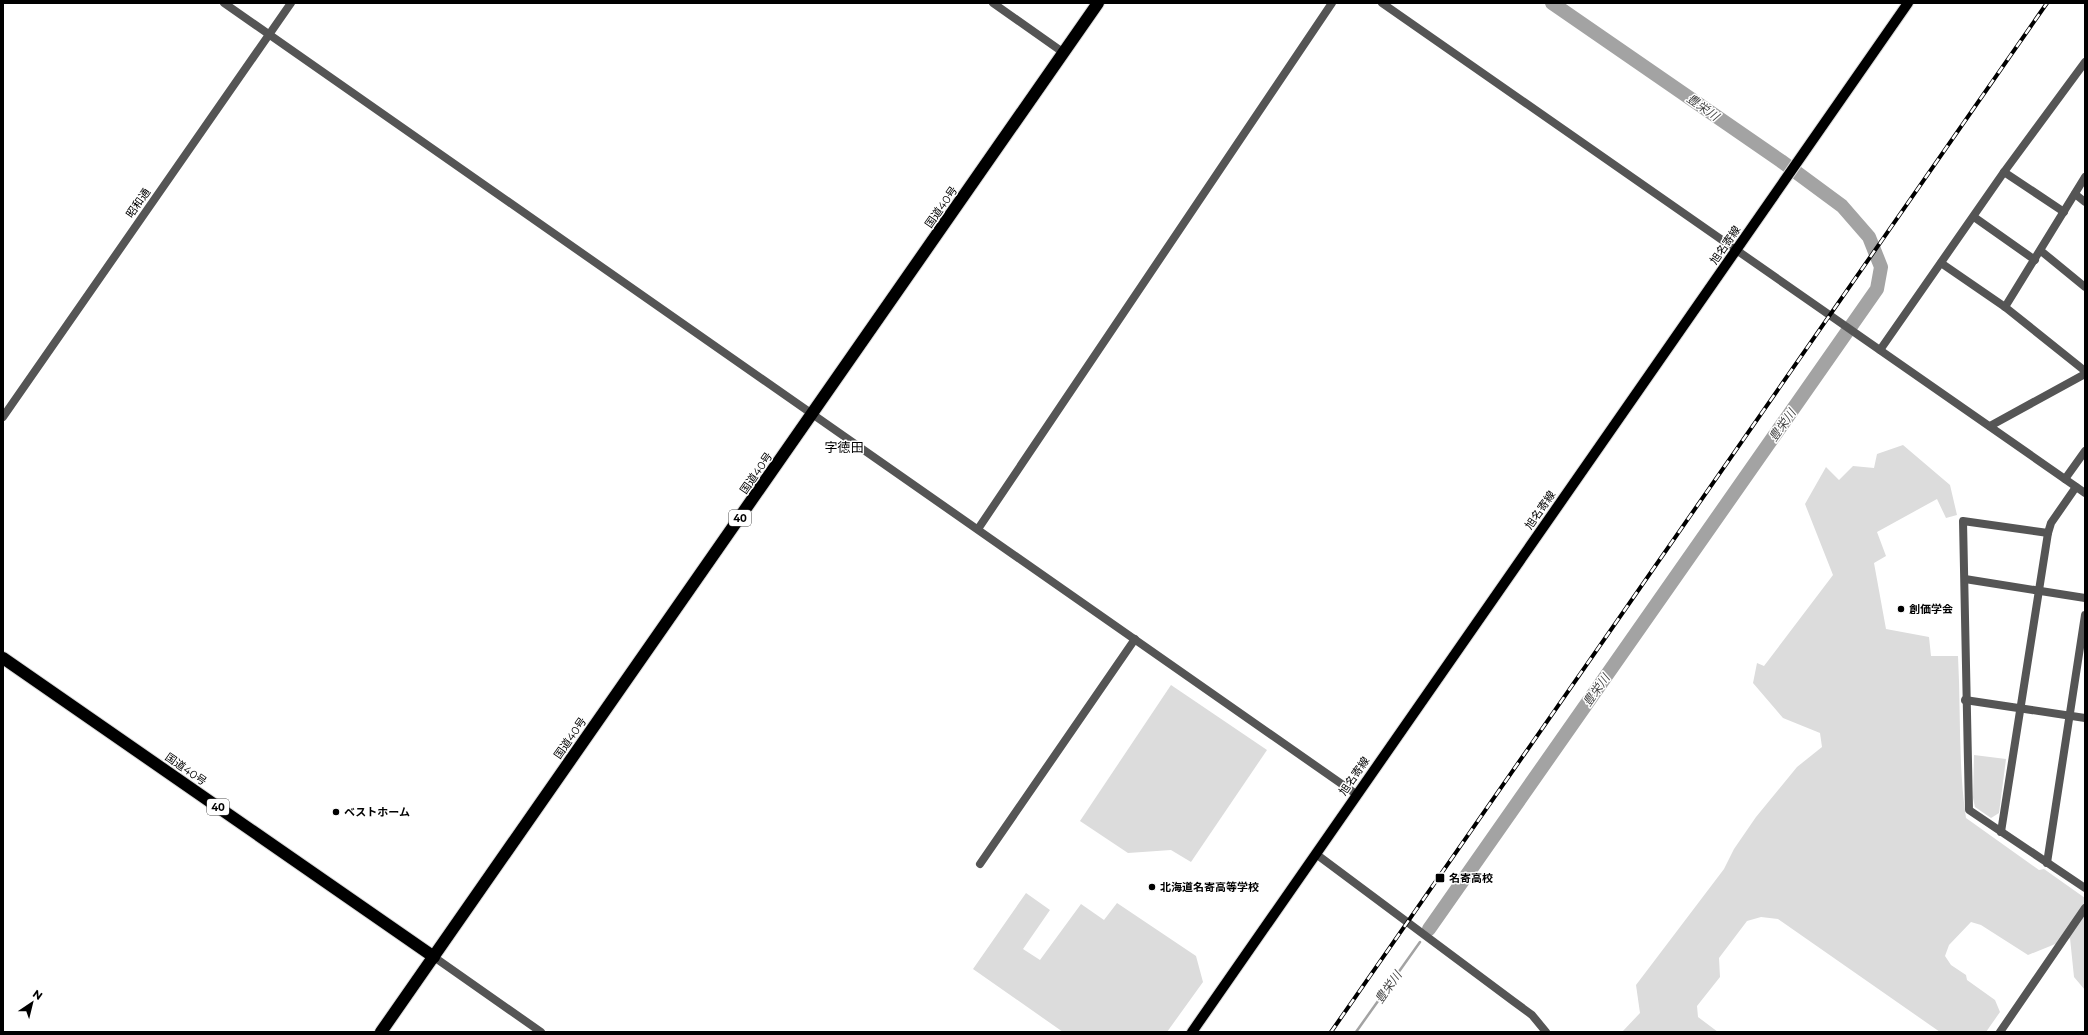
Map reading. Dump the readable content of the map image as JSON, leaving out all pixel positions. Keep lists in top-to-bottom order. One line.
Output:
{"streets":{"highway":["国道40号","40"],"main road":["旭名寄線"],"street":["昭和通"]},"districts":["字徳田"],"water":["豊栄川"],"places":{"other":["創価学会","ベストホーム","北海道名寄高等学校"],"transit":["名寄高校"]},"north":"top right"}
